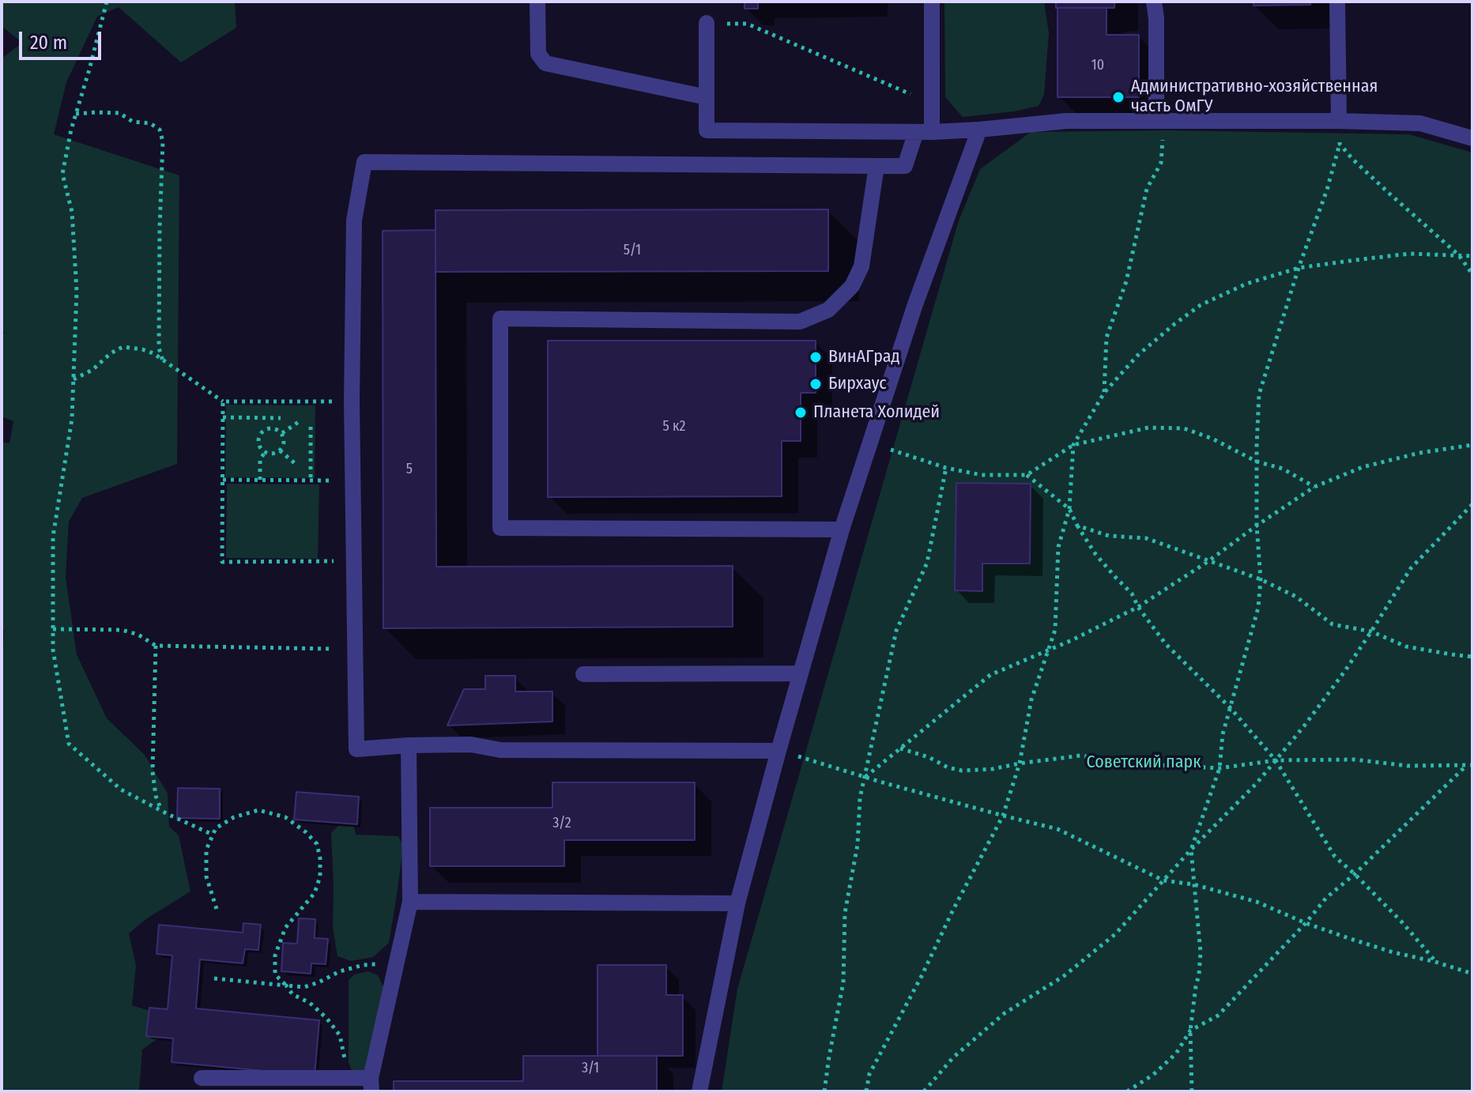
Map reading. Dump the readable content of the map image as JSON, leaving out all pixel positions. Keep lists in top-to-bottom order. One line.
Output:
{"parks":["Советский парк"],"places":["Административно-хозяйственная часть ОмГУ","ВинАГрад","Бирхаус","Планета Холидей"],"house_numbers":["10","5/1","5 к2","5","3/2","3/1"],"scale_bar":"20 m"}
